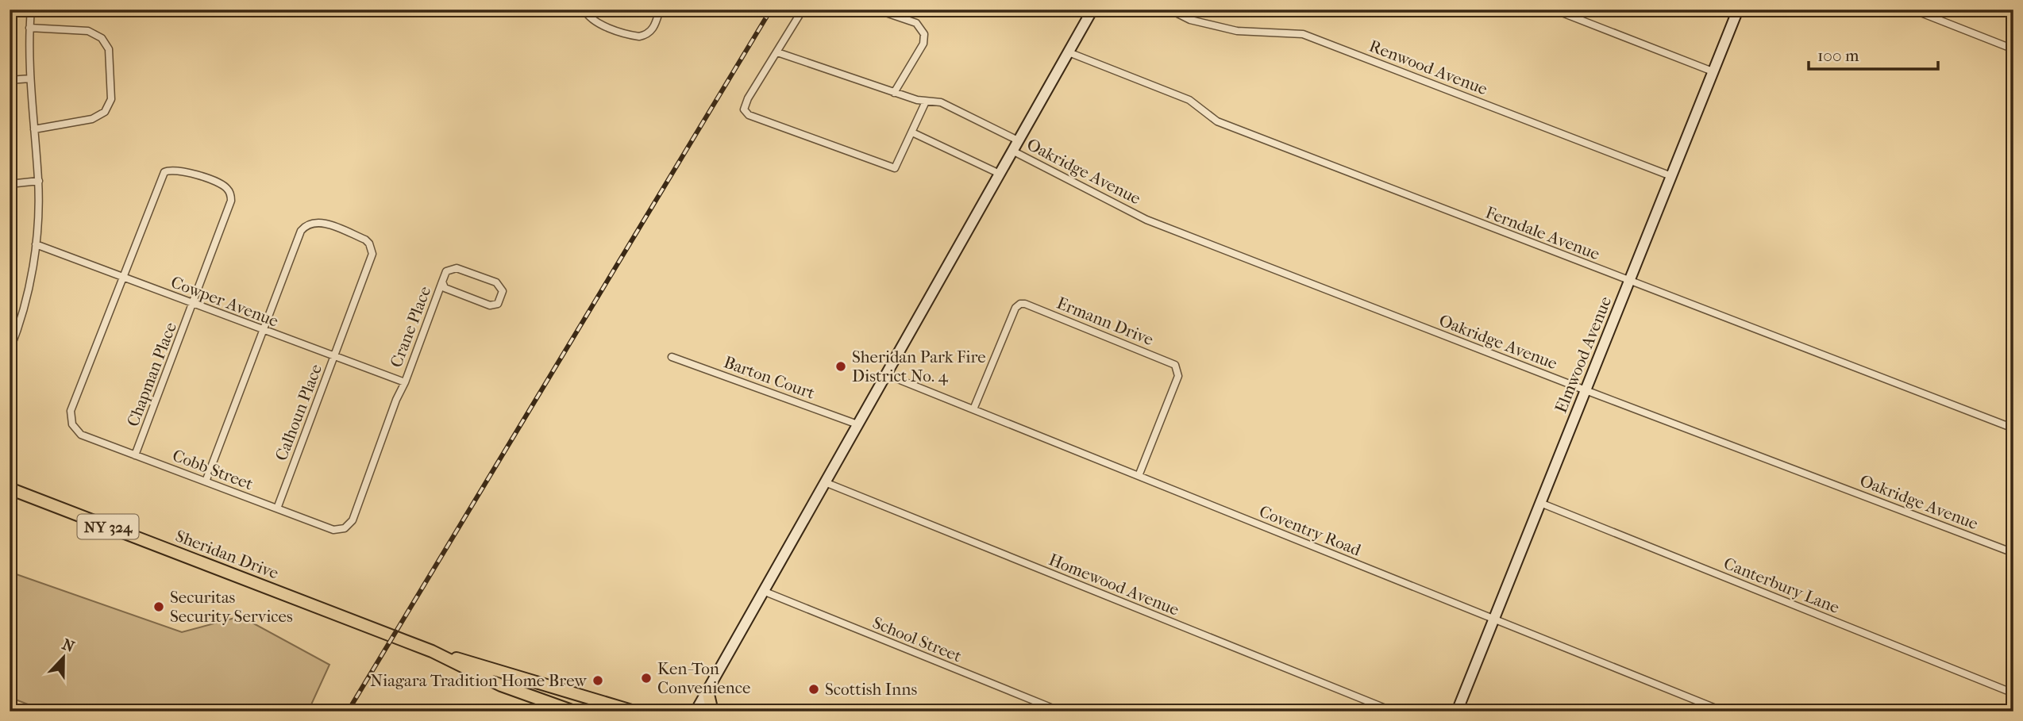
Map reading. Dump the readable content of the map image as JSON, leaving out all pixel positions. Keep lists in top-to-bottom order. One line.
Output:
{"streets":{"main road":["Elmwood Avenue","NY 324","Sheridan Drive"],"street":["Renwood Avenue","Oakridge Avenue","Ferndale Avenue","Cowper Avenue","Ermann Drive","Crane Place","Chapman Place","Barton Court","Calhoun Place","Cobb Street","Coventry Road","Homewood Avenue","Canterbury Lane","School Street"]},"crossings":[["Renwood Avenue","Elmwood Avenue"],["Oakridge Avenue","Elmwood Avenue"],["Ferndale Avenue","Elmwood Avenue"],["Cowper Avenue","Crane Place"],["Cowper Avenue","Chapman Place"],["Cowper Avenue","Calhoun Place"],["Cowper Avenue","Cobb Street"],["Ermann Drive","Coventry Road"],["Crane Place","Cobb Street"],["Elmwood Avenue","Coventry Road"],["Elmwood Avenue","Canterbury Lane"],["Chapman Place","Cobb Street"],["Calhoun Place","Cobb Street"]],"places":["Sheridan Park Fire District No. 4","Securitas Security Services","Ken-Ton Convenience","Niagara Tradition Home Brew","Scottish Inns"],"scale_bar":"100 m","north":"top"}
